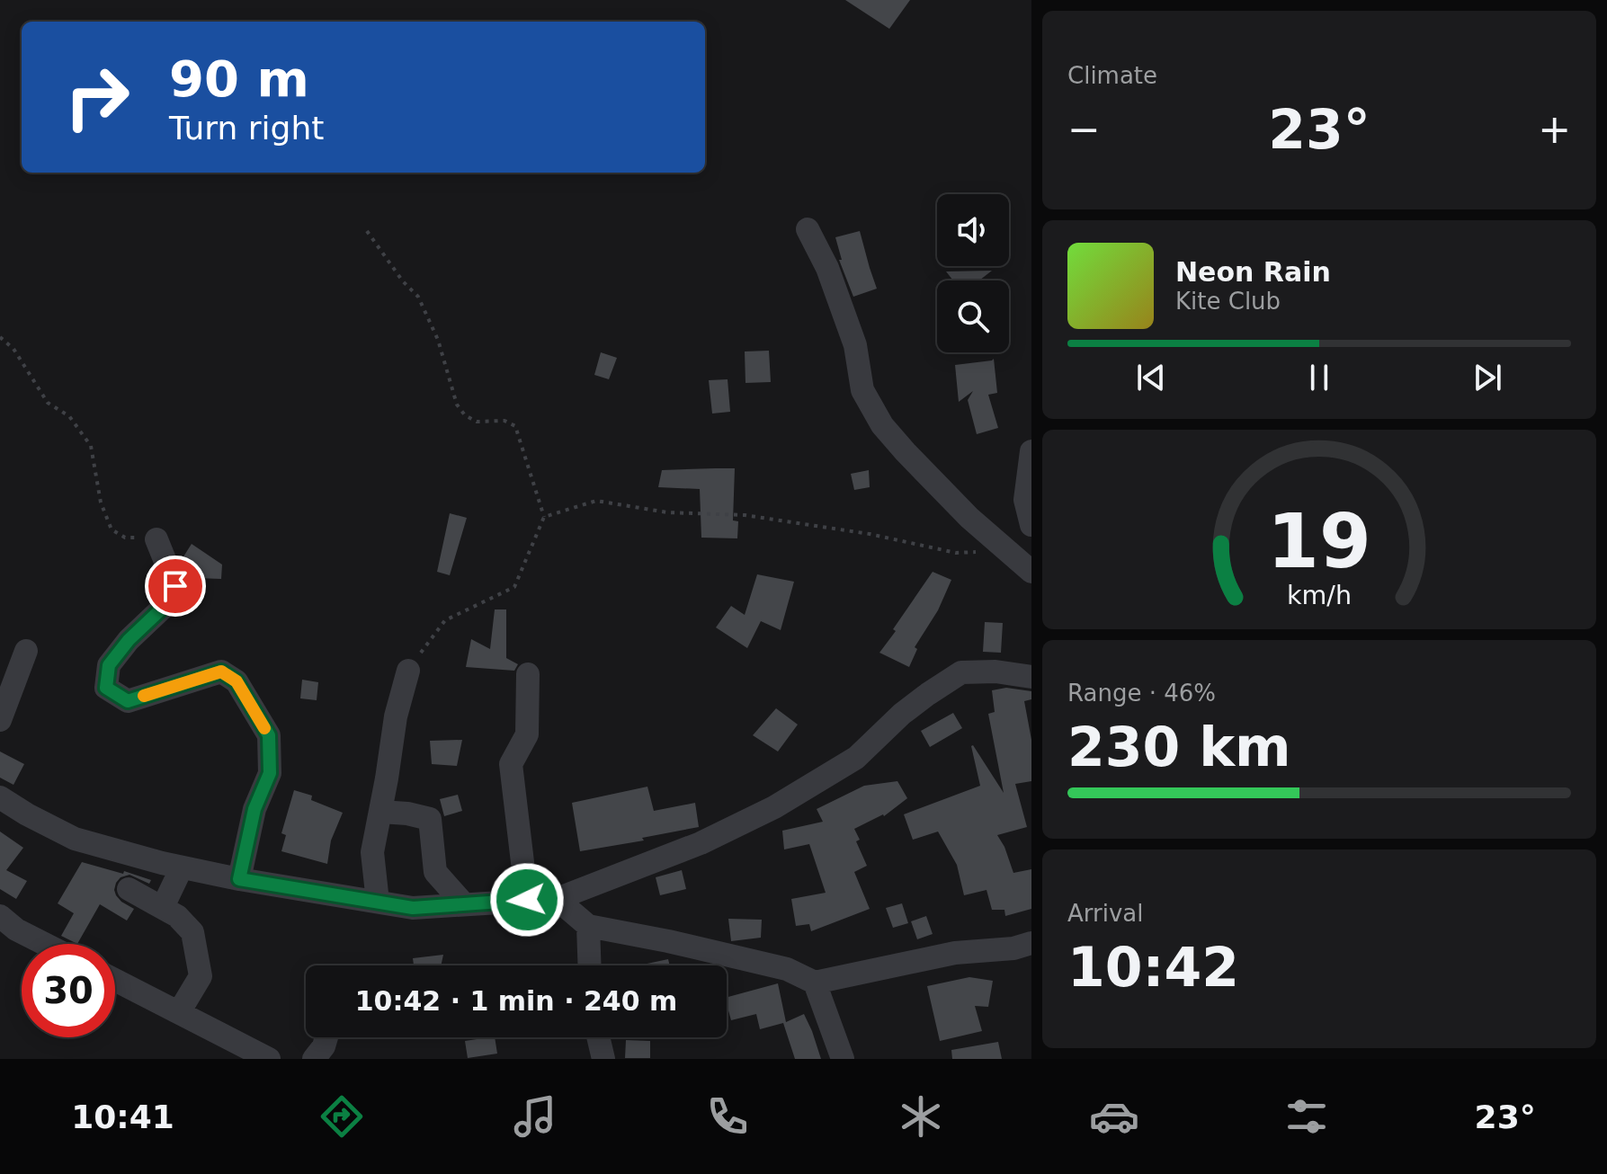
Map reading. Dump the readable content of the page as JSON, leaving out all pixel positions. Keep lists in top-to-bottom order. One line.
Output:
{"page":{"tile":["Climate",["Range · 46%","230 km"],["Arrival","10:42"]],"turn":["90 m","Turn right"],"heat":["−","23°","+"],"song":["Neon Rain","Kite Club"],"limit":"30","trip":"10:42 · 1 min · 240 m","tabs":["10:41","23°"],"gauge":["19","km/h"]}}
